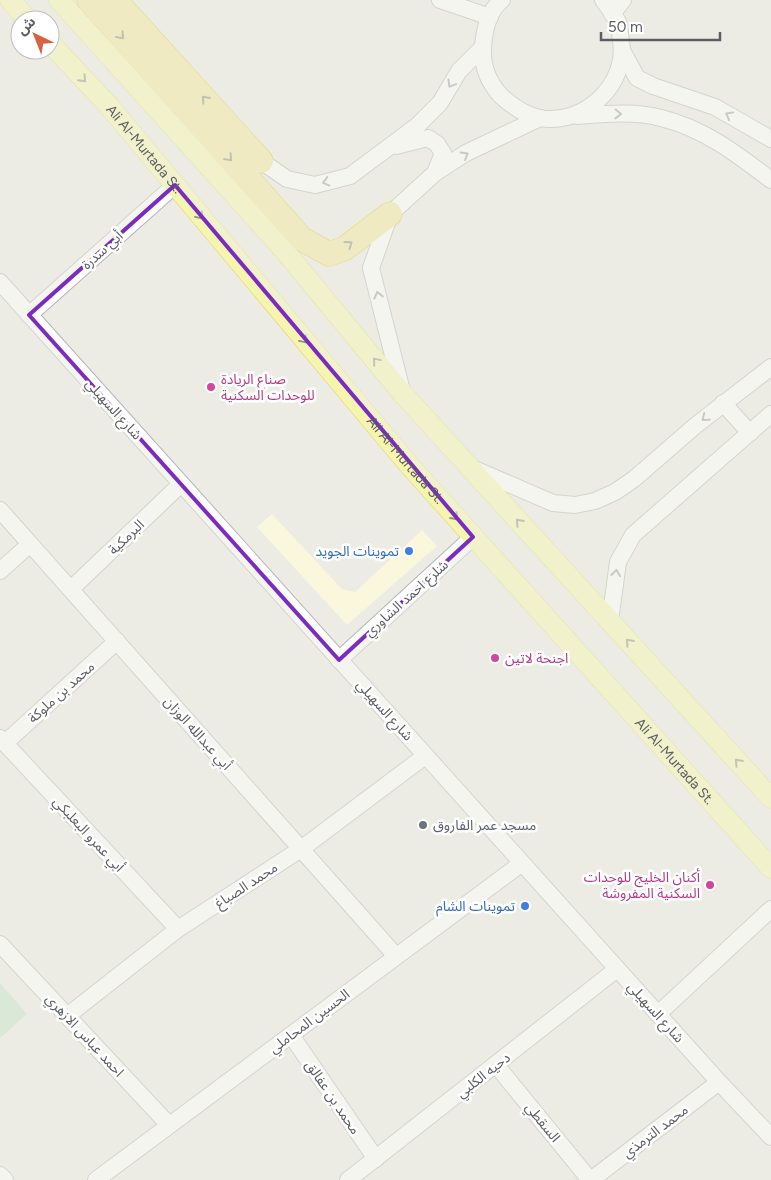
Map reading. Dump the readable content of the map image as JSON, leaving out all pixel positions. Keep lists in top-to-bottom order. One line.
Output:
{"streets":{"main road":["Ali Al-Murtada St."],"street":["أبي سدرة","شارع السهيلي","البرمكية","شلرع احمد الشاوري","محمد بن ملوكة","أبي عبدالله الوزان","أبي عمرو البعلبكي","محمد الصباغ","الحسين المحاملي","احمد عباس الازهري","دحيه الكلبي","محمد بن عفالق","السقطي","محمد الترمذي"]},"crossings":[["Ali Al-Murtada St.","أبي سدرة"],["Ali Al-Murtada St.","شلرع احمد الشاوري"],["أبي سدرة","شارع السهيلي"],["شارع السهيلي","البرمكية"],["شارع السهيلي","شلرع احمد الشاوري"],["شارع السهيلي","محمد الصباغ"],["شارع السهيلي","الحسين المحاملي"],["شارع السهيلي","دحيه الكلبي"],["شارع السهيلي","محمد الترمذي"],["البرمكية","أبي عبدالله الوزان"],["محمد بن ملوكة","أبي عبدالله الوزان"],["محمد بن ملوكة","أبي عمرو البعلبكي"],["أبي عبدالله الوزان","محمد الصباغ"],["أبي عبدالله الوزان","الحسين المحاملي"],["أبي عمرو البعلبكي","محمد الصباغ"],["محمد الصباغ","احمد عباس الازهري"],["الحسين المحاملي","احمد عباس الازهري"],["الحسين المحاملي","محمد بن عفالق"],["دحيه الكلبي","محمد بن عفالق"],["دحيه الكلبي","السقطي"],["السقطي","محمد الترمذي"]],"places":["صناع الريادة للوحدات السكنية","تموينات الجويد","اجنحة لاتين","مسجد عمر الفاروق","أكنان الخليج للوحدات السكنية المفروشة","تموينات الشام"],"scale_bar":"50 m","north":"top left"}
